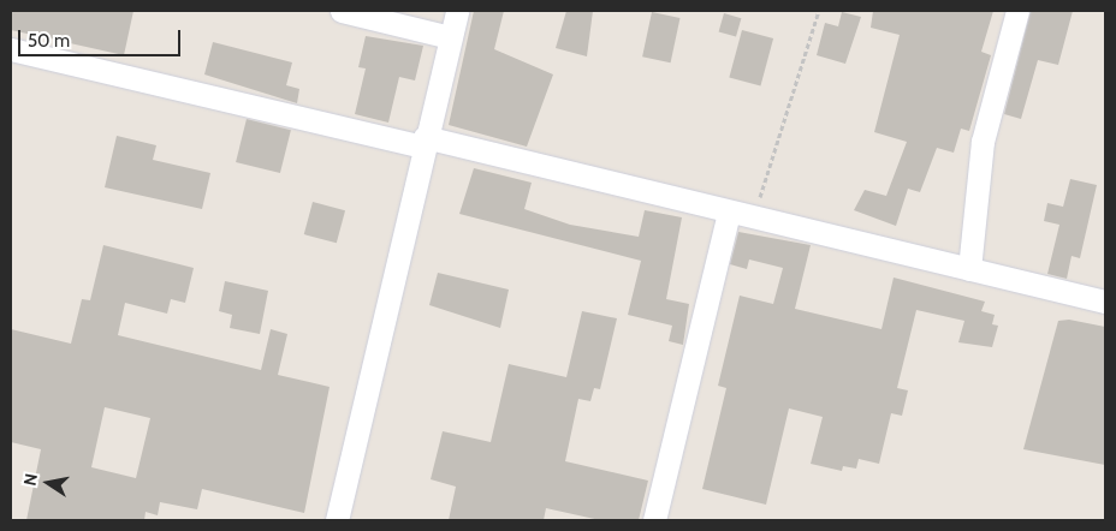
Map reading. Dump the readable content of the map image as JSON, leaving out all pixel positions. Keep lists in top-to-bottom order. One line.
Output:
{"scale_bar":"50 m","north":"left"}
